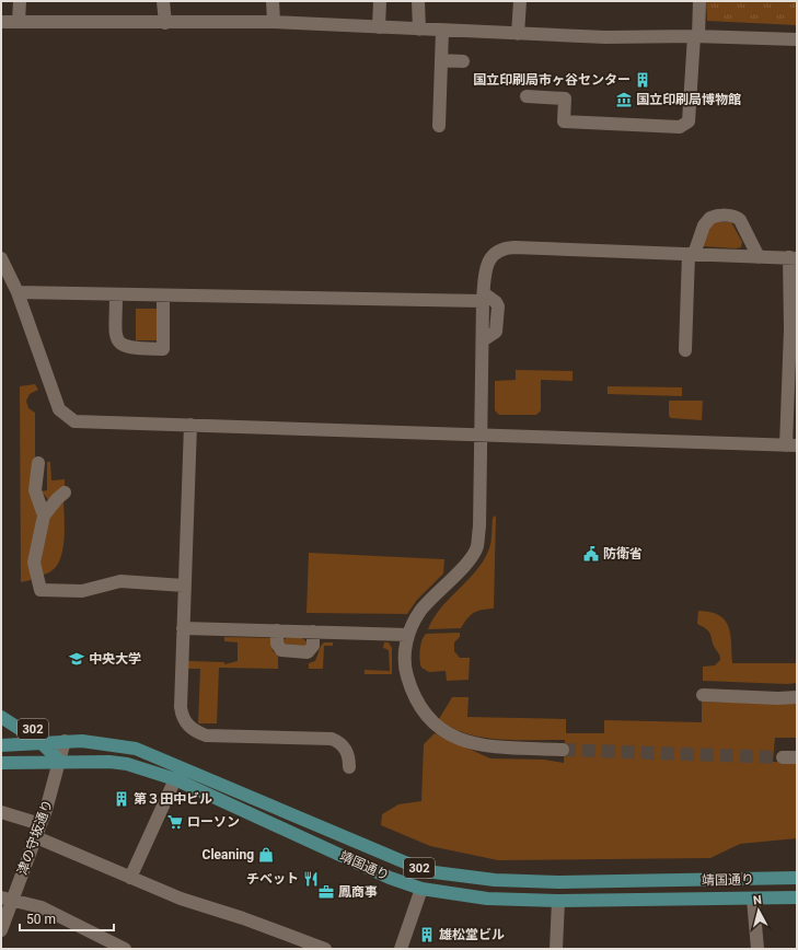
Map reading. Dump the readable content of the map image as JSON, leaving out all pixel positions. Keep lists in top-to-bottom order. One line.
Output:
{"streets":{"main road":["302","靖国通り"],"street":["津の守坂通り"]},"crossings":[["302","津の守坂通り"],["302","靖国通り"],["津の守坂通り","靖国通り"]],"places":{"building":["国立印刷局市ヶ谷センター","第３田中ビル","雄松堂ビル"],"museum":["国立印刷局博物館"],"public building":["防衛省"],"school or university":["中央大学"],"supermarket":["ローソン"],"shop":["Cleaning"],"restaurant":["チベット"],"office":["鳳商事"]},"scale_bar":"50 m","north":"top"}
